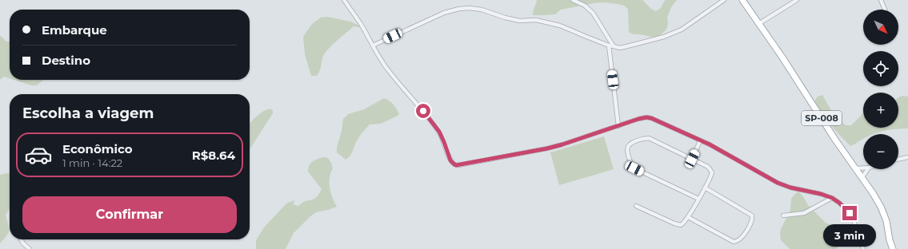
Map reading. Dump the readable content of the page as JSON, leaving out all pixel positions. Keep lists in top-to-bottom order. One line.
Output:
{"streets":{"main road":["SP-008"]},"north":"bottom right","page":{"map_buttons":["+","−"],"banner":["Embarque","Destino"],"heading":"Escolha a viagem","list":[{"name":"Econômico","note":"1 min · 14:22","value":"R$8.64"}],"buttons":"Confirmar","bubble":"3 min"}}
